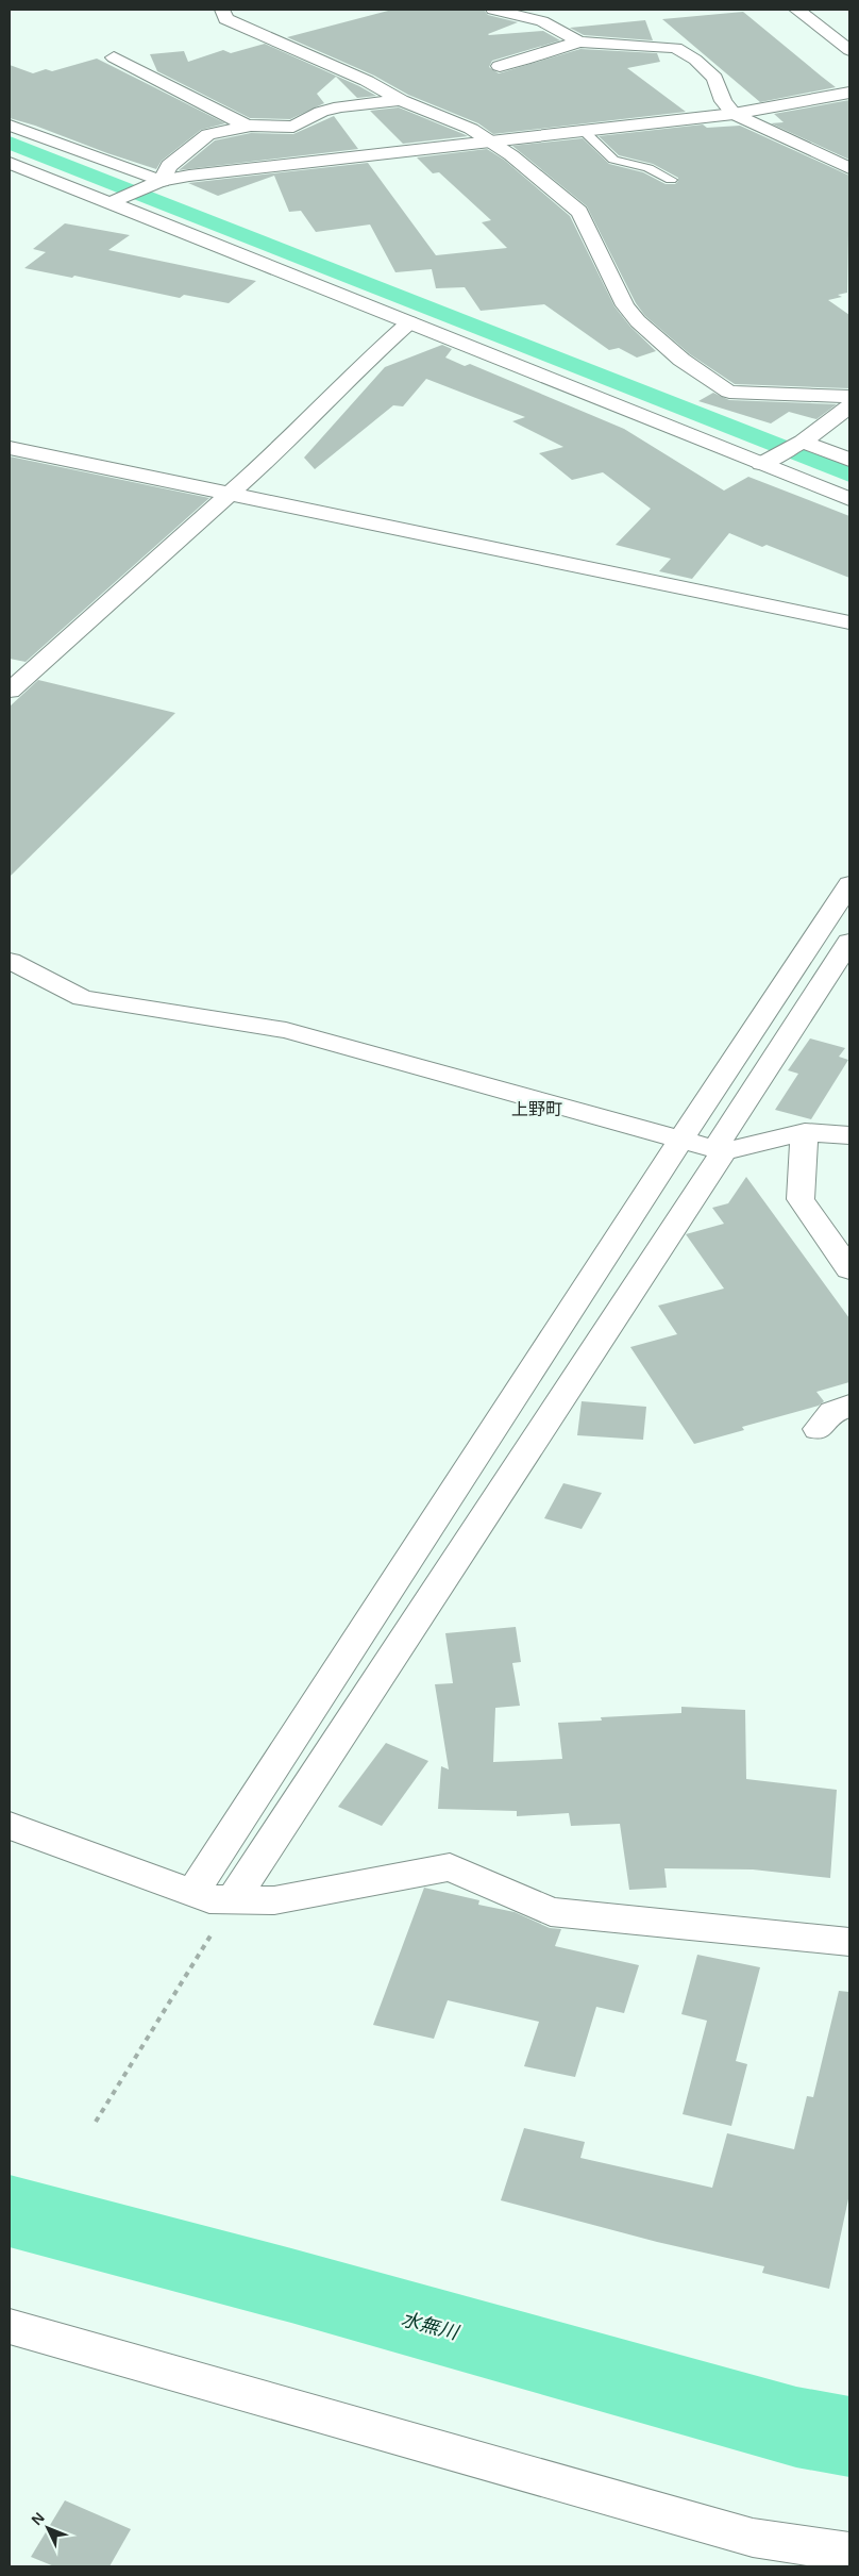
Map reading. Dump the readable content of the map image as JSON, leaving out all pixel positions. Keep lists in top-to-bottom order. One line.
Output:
{"districts":["上野町"],"water":["水無川"],"north":"top left"}
